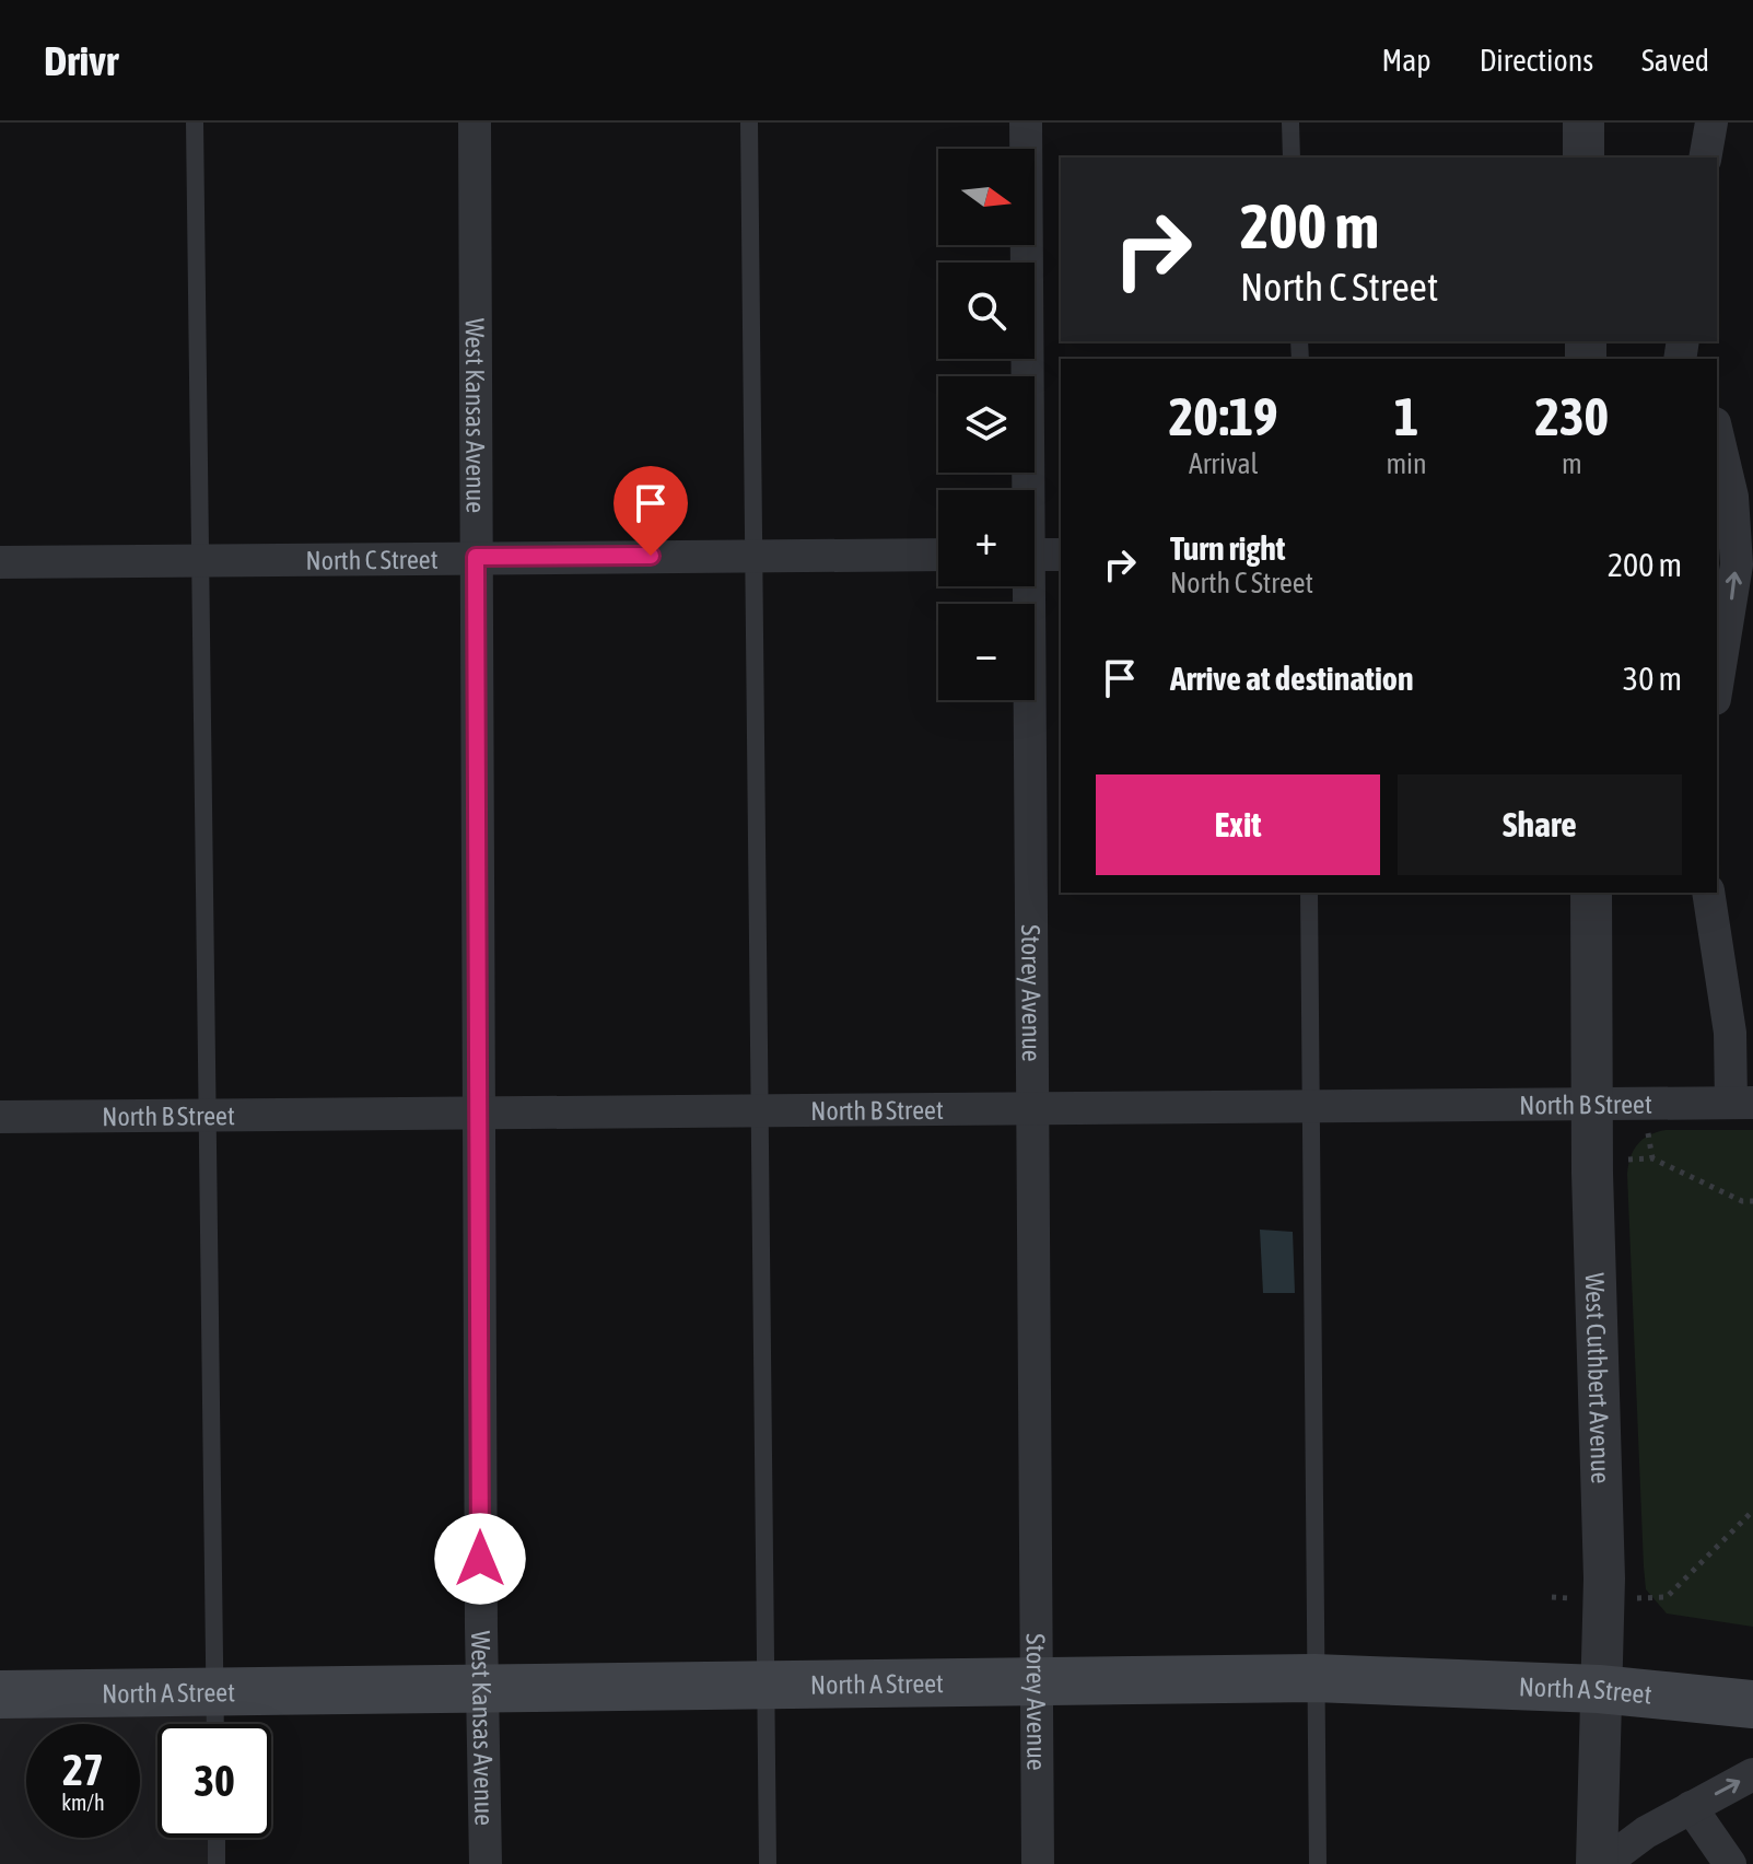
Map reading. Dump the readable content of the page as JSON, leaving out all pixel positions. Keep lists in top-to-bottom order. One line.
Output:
{"streets":{"main road":["North A Street"],"street":["West Kansas Avenue","North C Street","Storey Avenue","North B Street","West Cuthbert Avenue"]},"crossings":[["West Kansas Avenue","North C Street"],["West Kansas Avenue","North B Street"],["West Kansas Avenue","North A Street"],["Storey Avenue","North B Street"],["Storey Avenue","North A Street"],["North B Street","West Cuthbert Avenue"],["West Cuthbert Avenue","North A Street"]],"north":"right","page":{"header":"Drivr","nav":["Map","Directions","Saved"],"map_buttons":["+","−"],"turn":["200 m","North C Street"],"eta":["20:19","Arrival","1","min","230","m"],"list":[{"name":"Turn right","note":"North C Street","value":"200 m"},{"name":"Arrive at destination","value":"30 m"}],"buttons":["Exit","Share"],"speed":"27 km/h","limit":"30"}}
